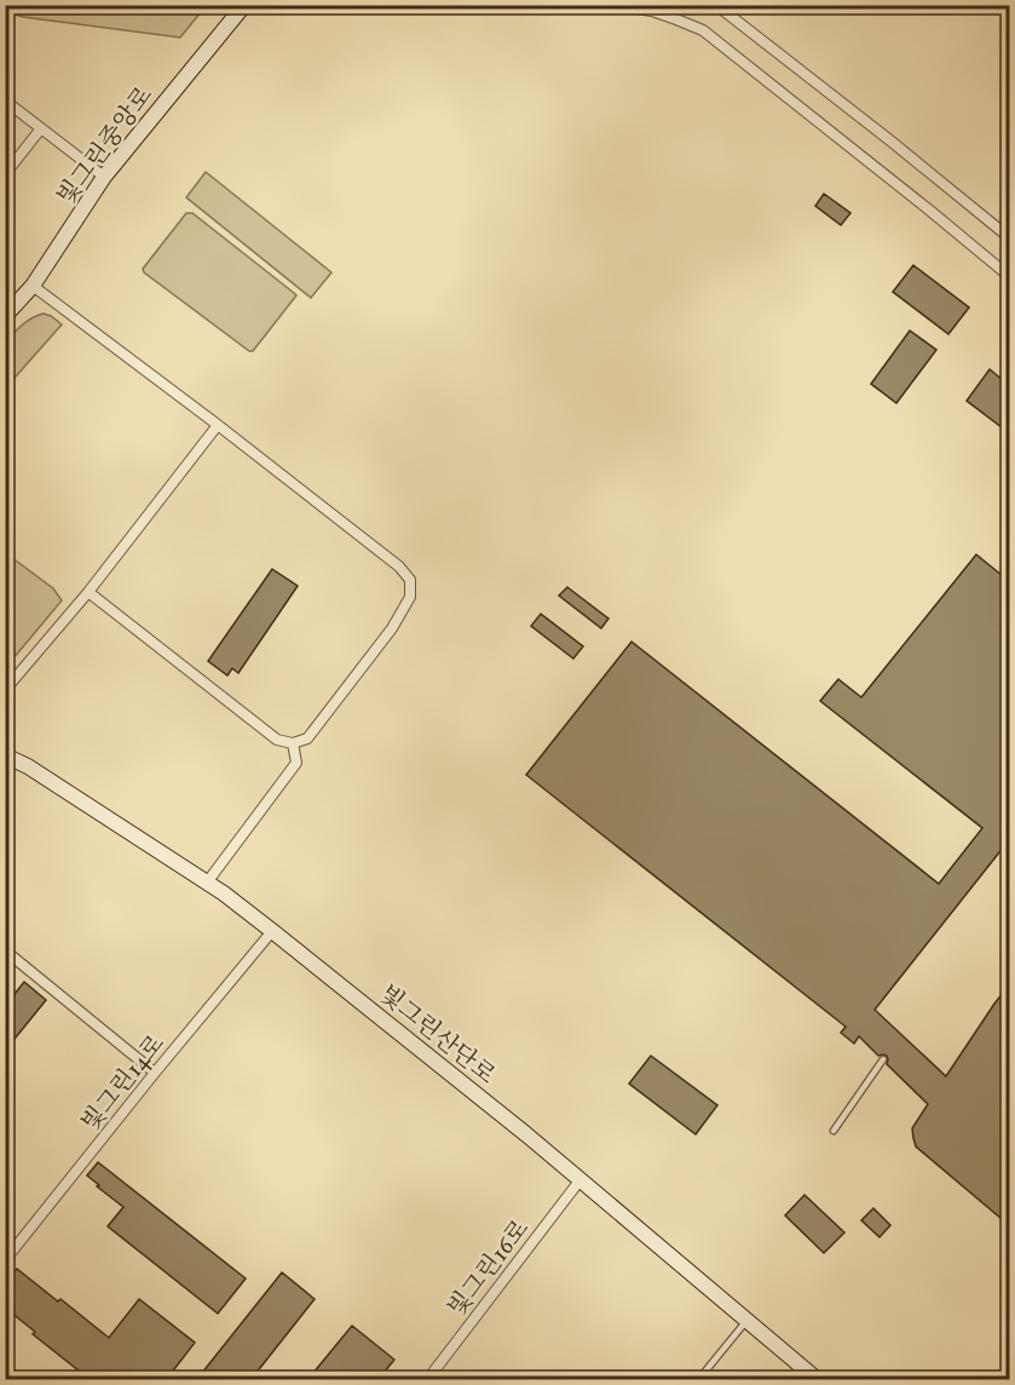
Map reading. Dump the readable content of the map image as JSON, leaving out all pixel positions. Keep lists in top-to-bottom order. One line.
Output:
{"streets":{"street":["빛그린중앙로","빛그린산단로","빛그린14로","빛그린16로"]},"crossings":[["빛그린산단로","빛그린14로"],["빛그린산단로","빛그린16로"]]}
